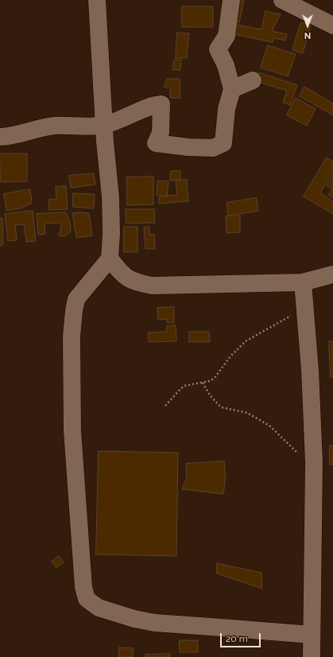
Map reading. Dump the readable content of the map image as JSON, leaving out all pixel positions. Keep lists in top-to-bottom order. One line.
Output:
{"scale_bar":"20 m","north":"bottom"}
